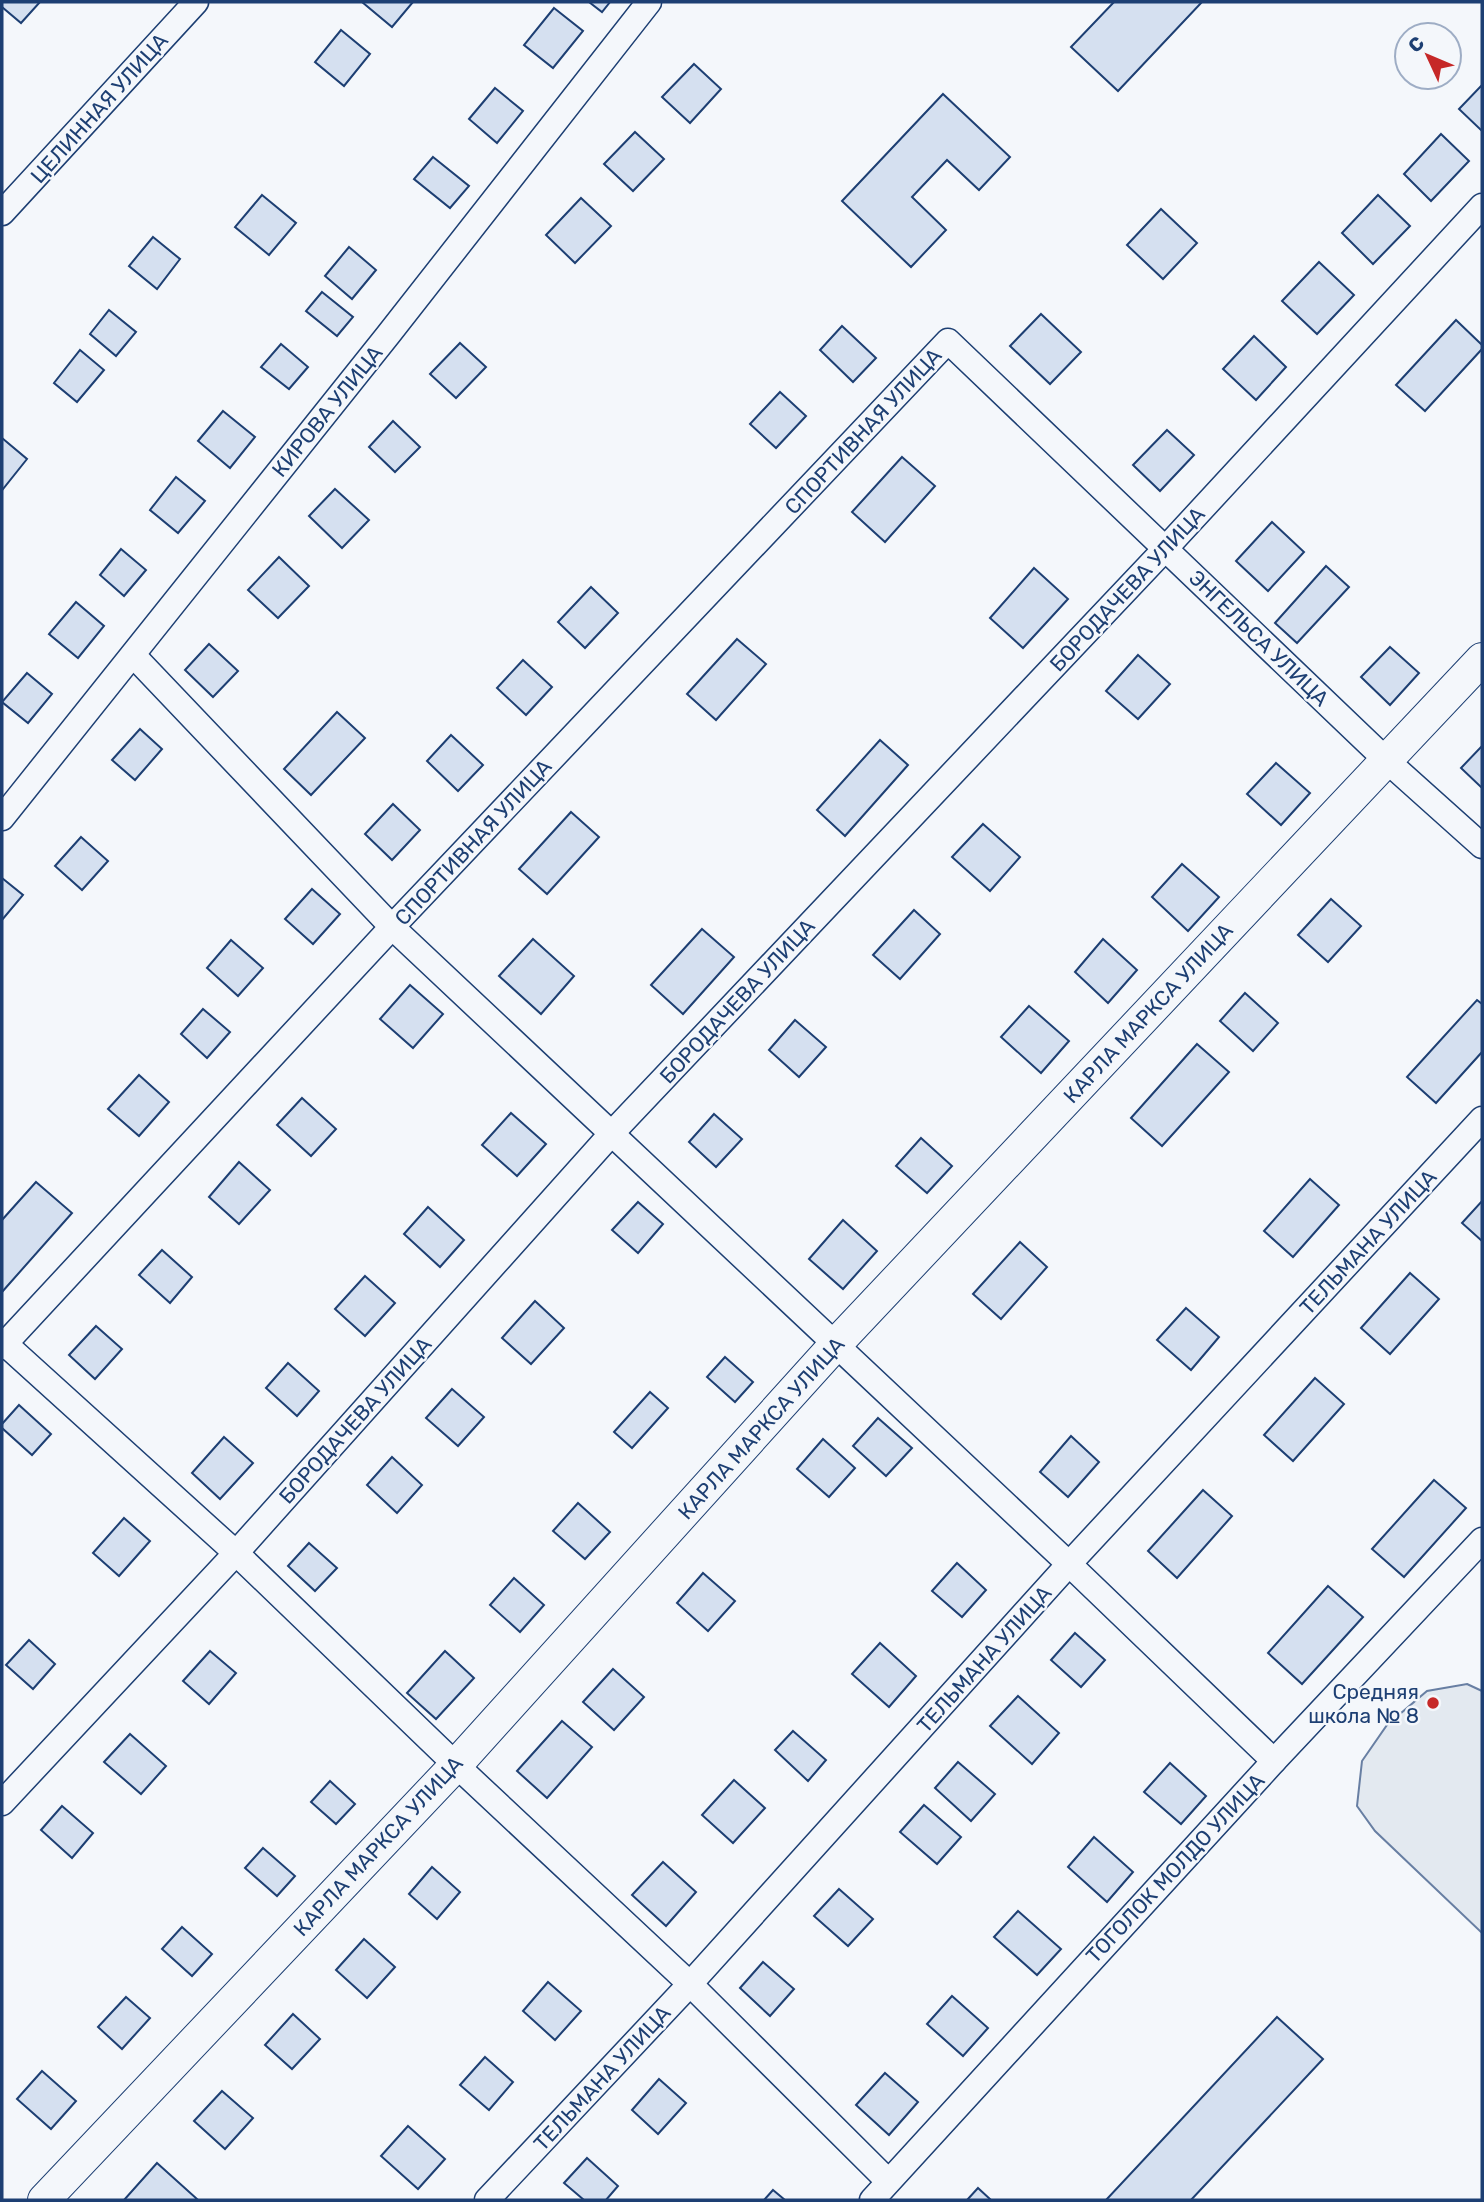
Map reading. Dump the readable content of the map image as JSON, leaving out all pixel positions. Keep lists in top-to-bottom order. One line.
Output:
{"streets":{"street":["ЦЕЛИННАЯ УЛИЦА","КИРОВА УЛИЦА","СПОРТИВНАЯ УЛИЦА","БОРОДАЧЕВА УЛИЦА","ЭНГЕЛЬСА УЛИЦА","КАРЛА МАРКСА УЛИЦА","ТЕЛЬМАНА УЛИЦА","ТОГОЛОК МОЛДО УЛИЦА"]},"crossings":[["СПОРТИВНАЯ УЛИЦА","ЭНГЕЛЬСА УЛИЦА"],["БОРОДАЧЕВА УЛИЦА","ЭНГЕЛЬСА УЛИЦА"],["ЭНГЕЛЬСА УЛИЦА","КАРЛА МАРКСА УЛИЦА"]],"places":["Средняя школа № 8"],"north":"top left"}
